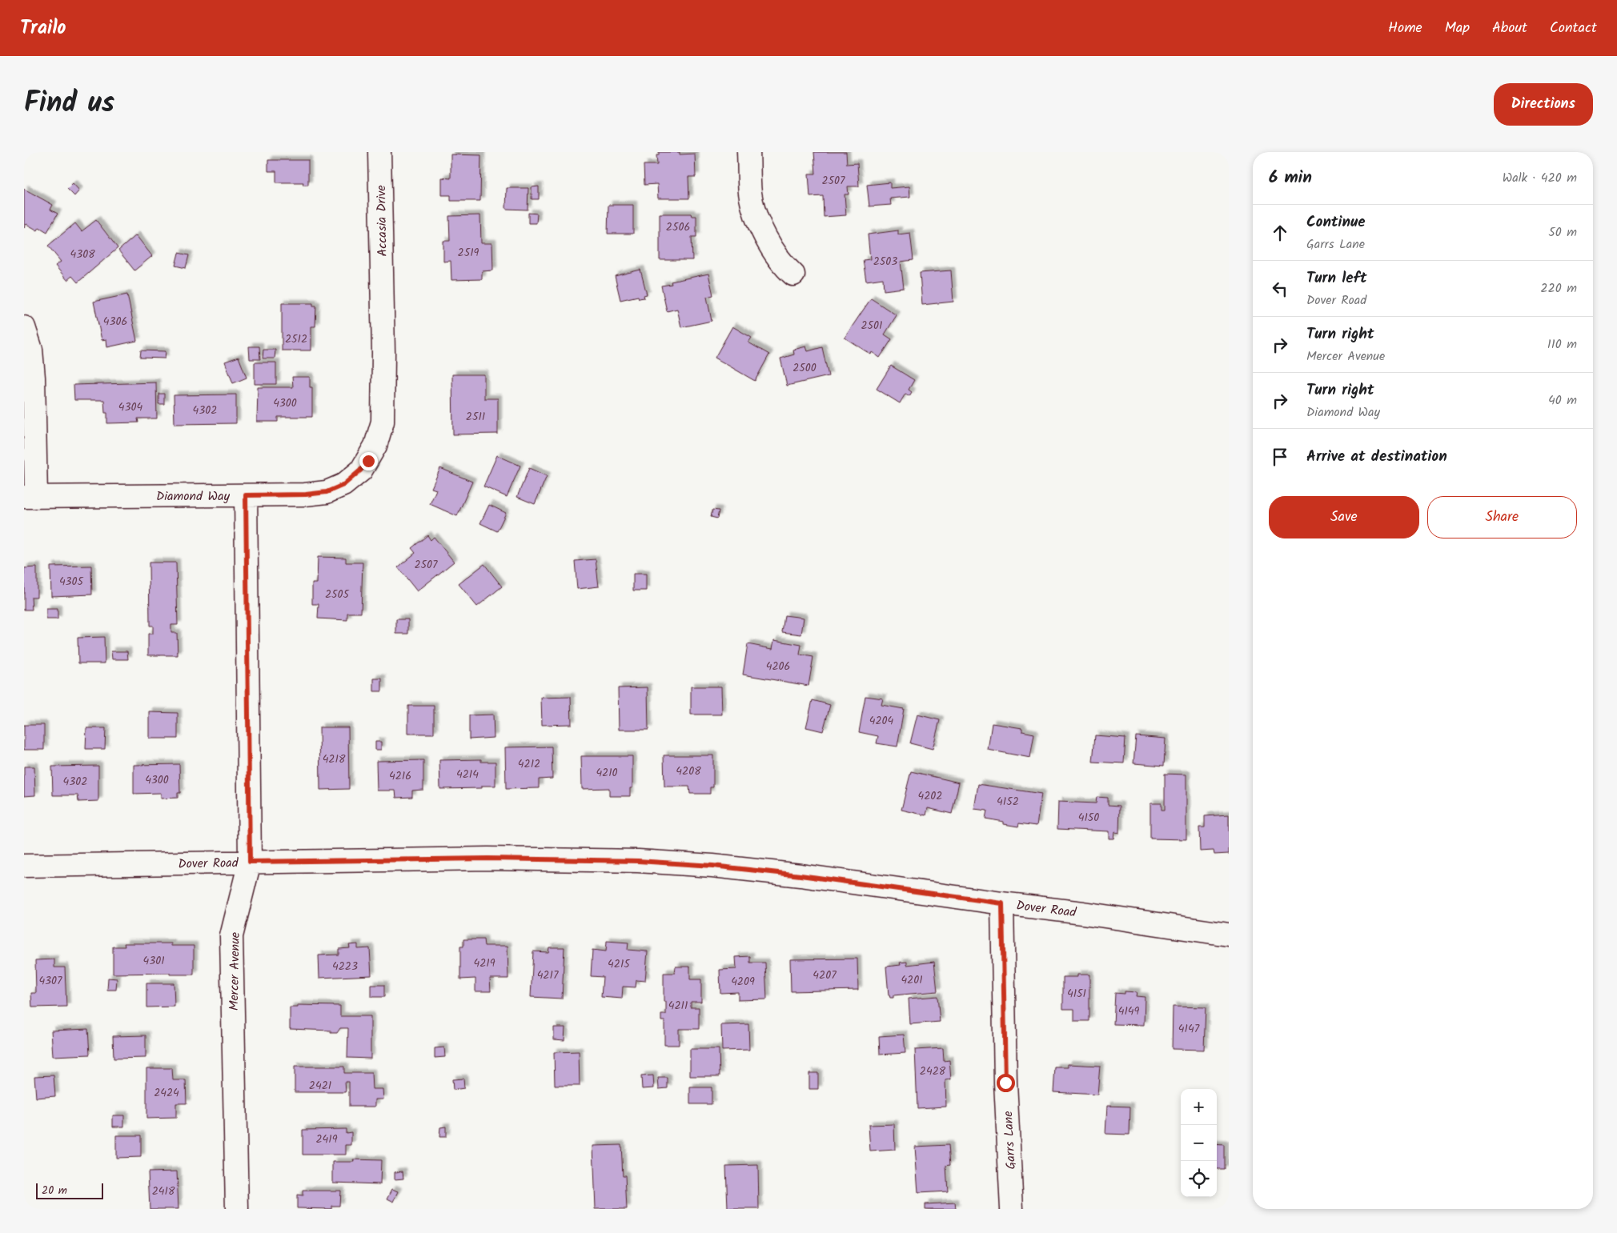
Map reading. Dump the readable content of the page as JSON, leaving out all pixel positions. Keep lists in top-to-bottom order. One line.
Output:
{"streets":{"street":["Accasia Drive","Diamond Way","Dover Road","Mercer Avenue","Garrs Lane"]},"crossings":[["Accasia Drive","Diamond Way"],["Diamond Way","Mercer Avenue"],["Dover Road","Mercer Avenue"],["Dover Road","Garrs Lane"]],"house_numbers":["2507","2506","2519","4308","2503","4306","2501","2512","2500","4300","4304","4302","2511","2507","4305","2505","4206","4204","4218","4212","4208","4210","4214","4216","4300","4302","4202","4152","4150","4301","4219","4215","4223","4217","4207","4201","4307","4209","4151","4211","4149","4147","2428","2421","2424","2419","2418"],"scale_bar":"20 m","page":{"header":"Trailo","nav":["Home","Map","About","Contact"],"title":"Find us","buttons":["Directions",["Save","Share"]],"heading":["6 min","Walk · 420 m"],"list":[["Continue","Garrs Lane","50 m"],["Turn left","Dover Road","220 m"],["Turn right","Mercer Avenue","110 m"],["Turn right","Diamond Way","40 m"],"Arrive at destination"],"map_buttons":["+","−"],"scale":"20 m"}}
